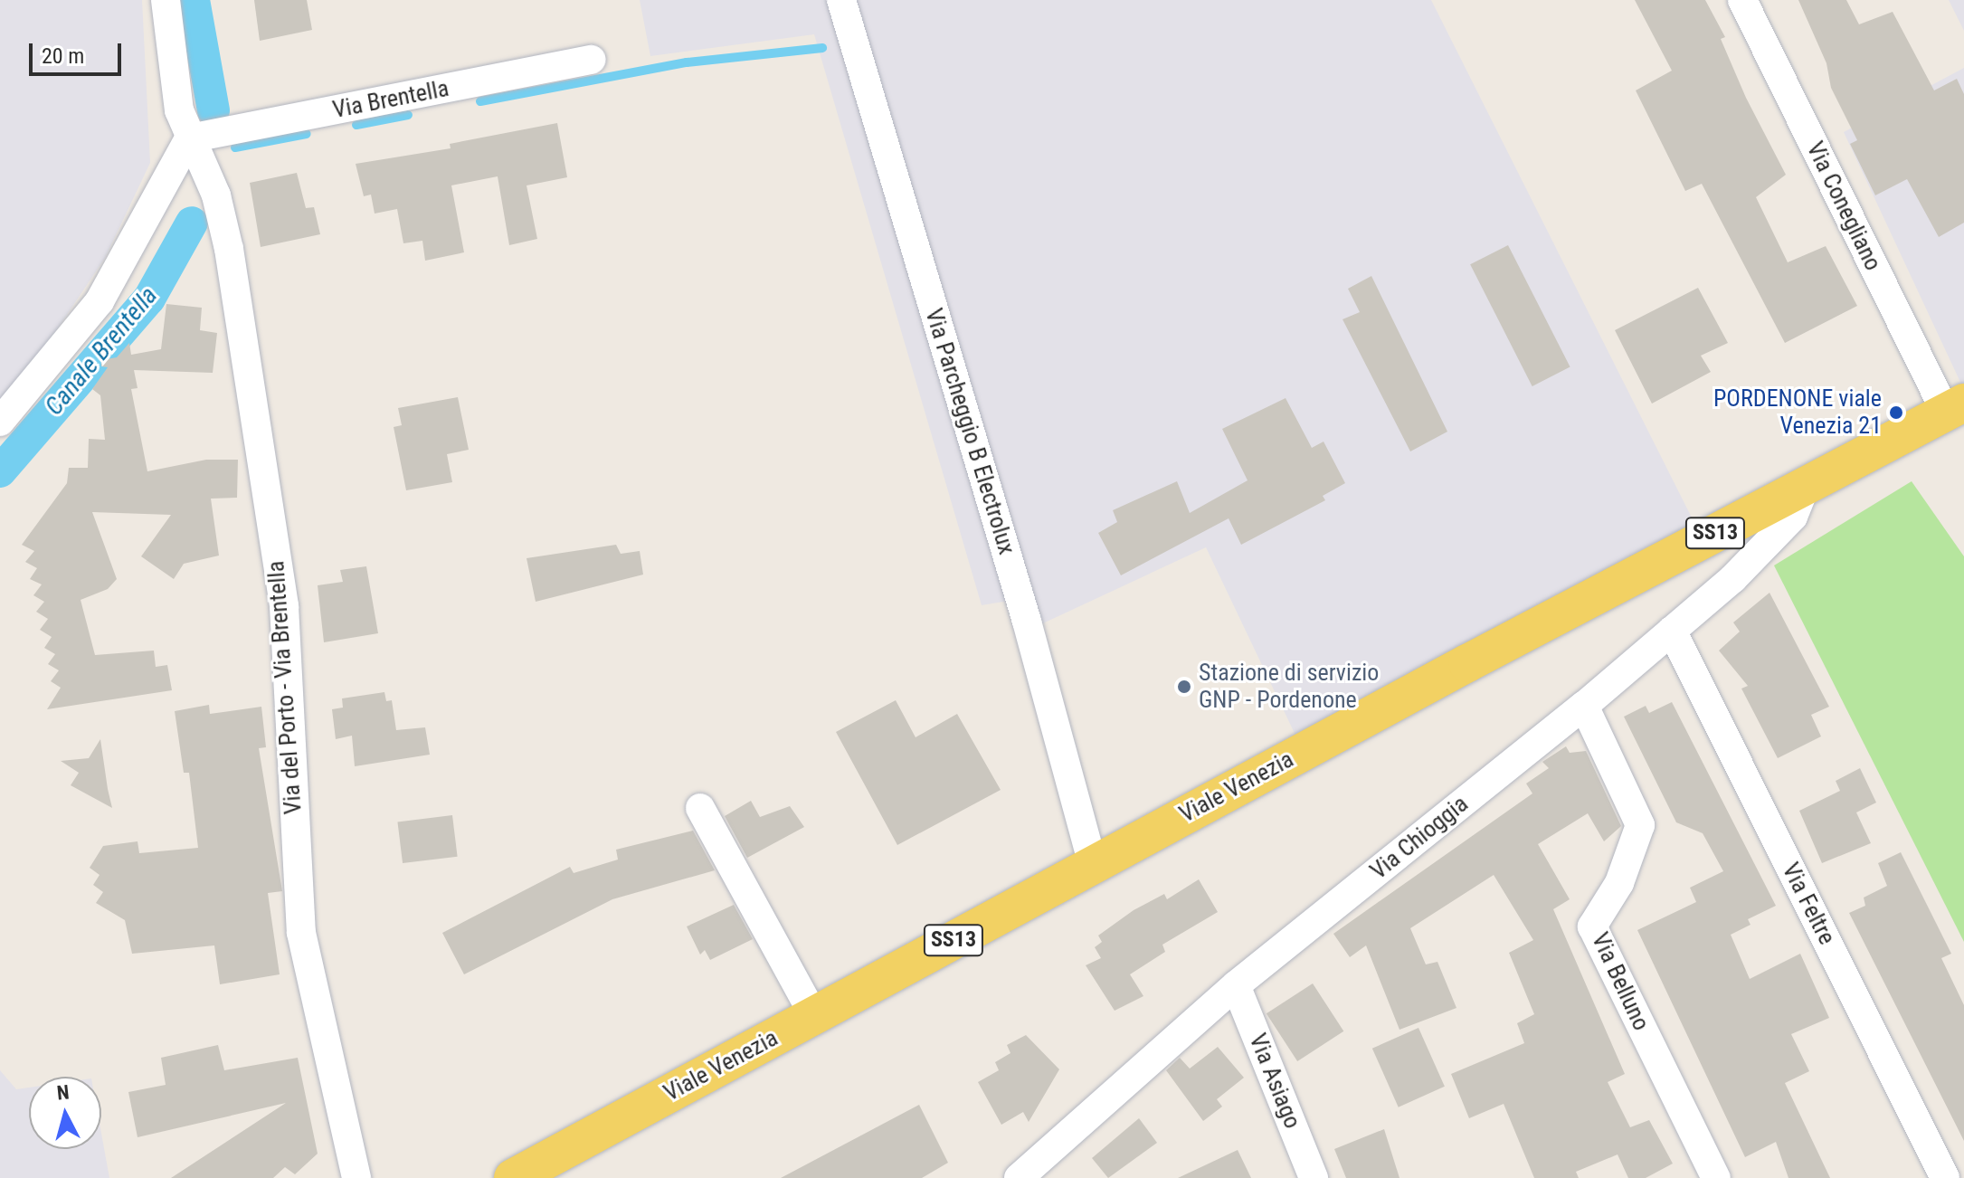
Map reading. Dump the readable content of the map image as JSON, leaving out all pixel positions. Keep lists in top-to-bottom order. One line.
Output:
{"streets":{"main road":["SS13","Viale Venezia"],"street":["Via Brentella","Via Conegliano","Via Parcheggio B Electrolux","Via del Porto - Via Brentella","Via Chioggia","Via Feltre","Via Belluno","Via Asiago"]},"crossings":[["Via Brentella","Via del Porto - Via Brentella"],["Via Conegliano","Viale Venezia"],["Via Parcheggio B Electrolux","Viale Venezia"],["Viale Venezia","Via Chioggia"],["Via Chioggia","Via Feltre"],["Via Chioggia","Via Belluno"],["Via Chioggia","Via Asiago"]],"water":["Canale Brentella"],"places":["PORDENONE viale Venezia 21","Stazione di servizio GNP - Pordenone"],"scale_bar":"20 m","north":"top"}
